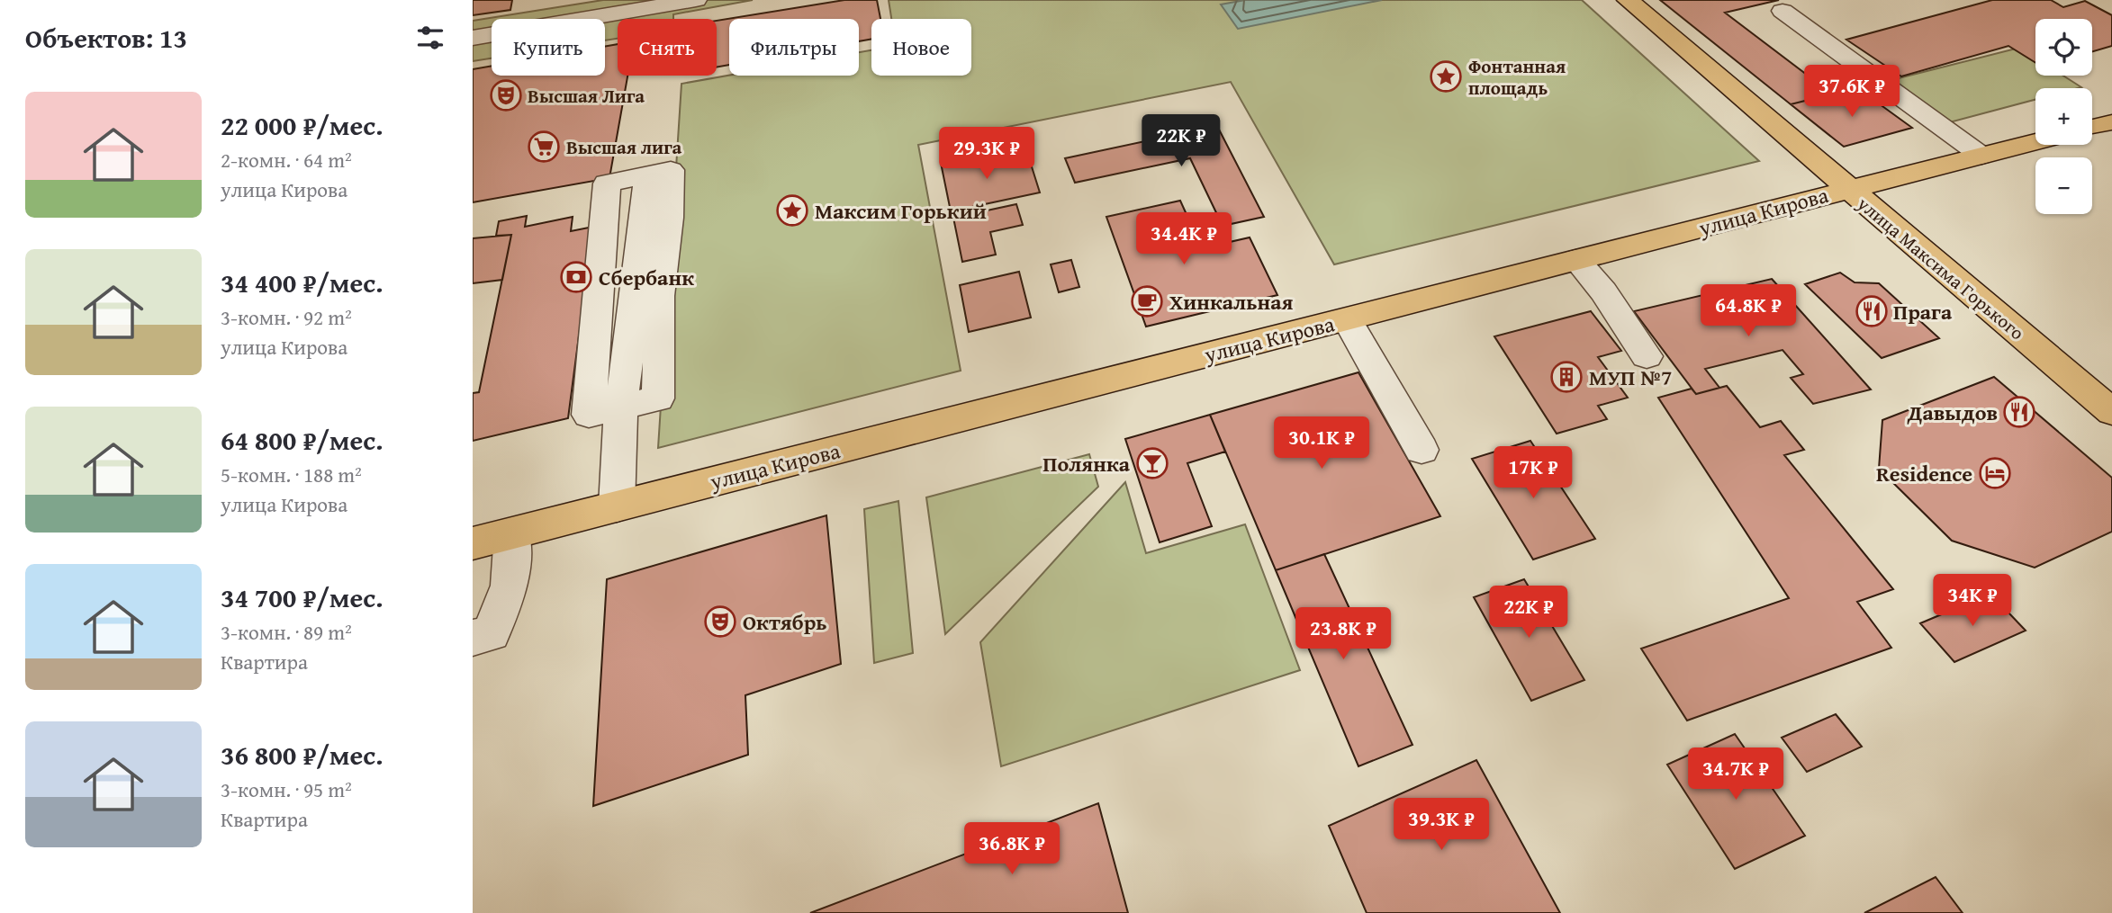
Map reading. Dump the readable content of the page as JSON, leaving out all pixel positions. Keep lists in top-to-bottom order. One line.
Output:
{"streets":{"main road":["улица Кирова","улица Максима Горького"]},"crossings":[["улица Кирова","улица Максима Горького"]],"places":{"place":["Фонтанная площадь","Максим Горький"],"theatre":["Высшая Лига","Октябрь"],"supermarket":["Высшая лига"],"bank":["Сбербанк"],"cafe":["Хинкальная"],"restaurant":["Прага","Давыдов"],"building":["МУП №7"],"bar":["Полянка"],"hotel":["Residence"]},"page":{"heading":"Объектов: 13","map_buttons":["+","−"],"chip":["Купить","Снять","Фильтры","Новое"],"price":["37.6K ₽","22K ₽","29.3K ₽","34.4K ₽","64.8K ₽","30.1K ₽","17K ₽","34K ₽","22K ₽","23.8K ₽","34.7K ₽","39.3K ₽","36.8K ₽"],"list":[{"name":"22 000 ₽/мес.","note":"2-комн. · 64 m² · улица Кирова"},{"name":"34 400 ₽/мес.","note":"3-комн. · 92 m² · улица Кирова"},{"name":"64 800 ₽/мес.","note":"5-комн. · 188 m² · улица Кирова"},{"name":"34 700 ₽/мес.","note":"3-комн. · 89 m² · Квартира"},{"name":"36 800 ₽/мес.","note":"3-комн. · 95 m² · Квартира"}]}}
